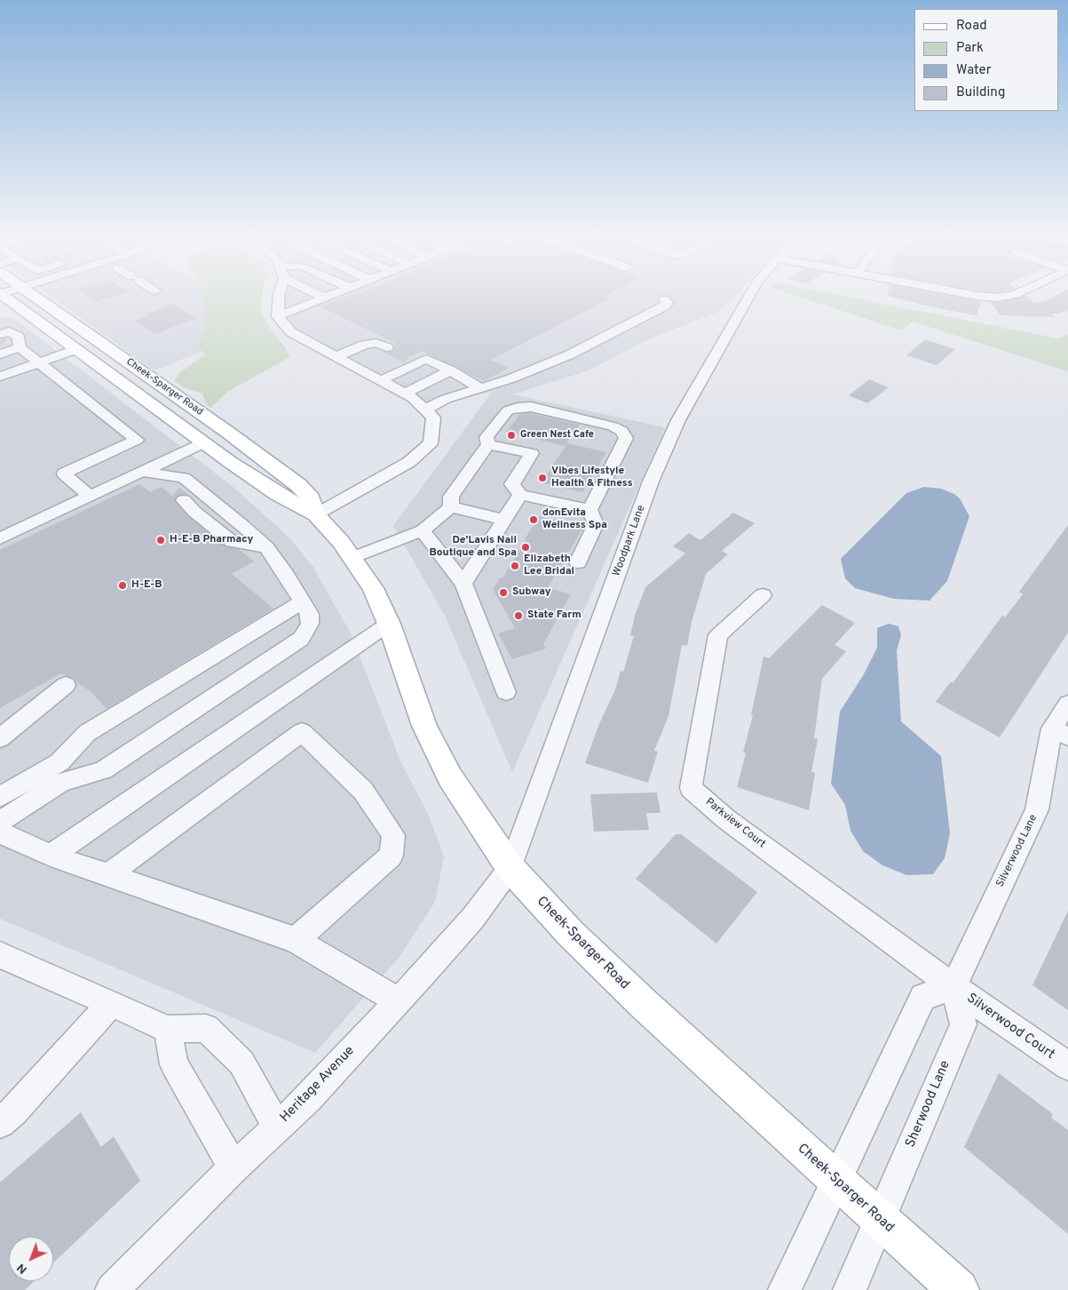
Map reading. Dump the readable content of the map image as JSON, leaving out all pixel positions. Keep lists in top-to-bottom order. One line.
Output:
{"streets":{"main road":["Cheek-Sparger Road"],"street":["Woodpark Lane","Parkview Court","Silverwood Lane","Silverwood Court","Heritage Avenue","Sherwood Lane"]},"crossings":[["Cheek-Sparger Road","Woodpark Lane"],["Cheek-Sparger Road","Heritage Avenue"],["Cheek-Sparger Road","Sherwood Lane"],["Woodpark Lane","Heritage Avenue"],["Parkview Court","Silverwood Lane"],["Parkview Court","Silverwood Court"],["Parkview Court","Sherwood Lane"],["Silverwood Lane","Silverwood Court"],["Silverwood Lane","Sherwood Lane"],["Silverwood Court","Sherwood Lane"]],"places":["Green Nest Cafe","Vibes Lifestyle Health & Fitness","donEvita Wellness Spa","H-E-B Pharmacy","De'Lavis Nail Boutique and Spa","Elizabeth Lee Bridal","H-E-B","Subway","State Farm"],"legend":["Road","Park","Water","Building"],"north":"bottom left"}
